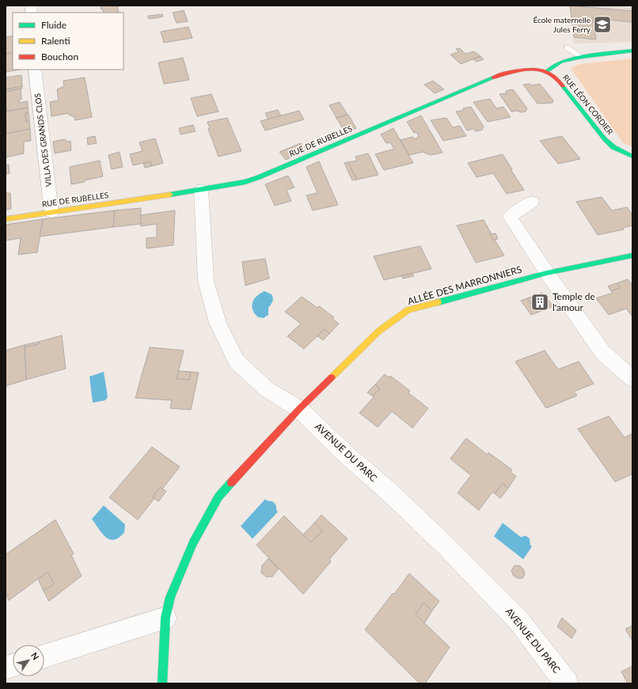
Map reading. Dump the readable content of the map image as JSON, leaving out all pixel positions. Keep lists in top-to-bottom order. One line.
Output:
{"streets":{"street":["RUE LÉON CORDIER","VILLA DES GRANDS CLOS","RUE DE RUBELLES","ALLÉE DES MARRONNIERS","AVENUE DU PARC"]},"crossings":[["RUE LÉON CORDIER","RUE DE RUBELLES"],["VILLA DES GRANDS CLOS","RUE DE RUBELLES"],["RUE DE RUBELLES","AVENUE DU PARC"],["ALLÉE DES MARRONNIERS","AVENUE DU PARC"]],"places":{"school or university":["École maternelle Jules Ferry"],"building":["Temple de l'amour"]},"legend":["Fluide","Ralenti","Bouchon"],"north":"top right"}
